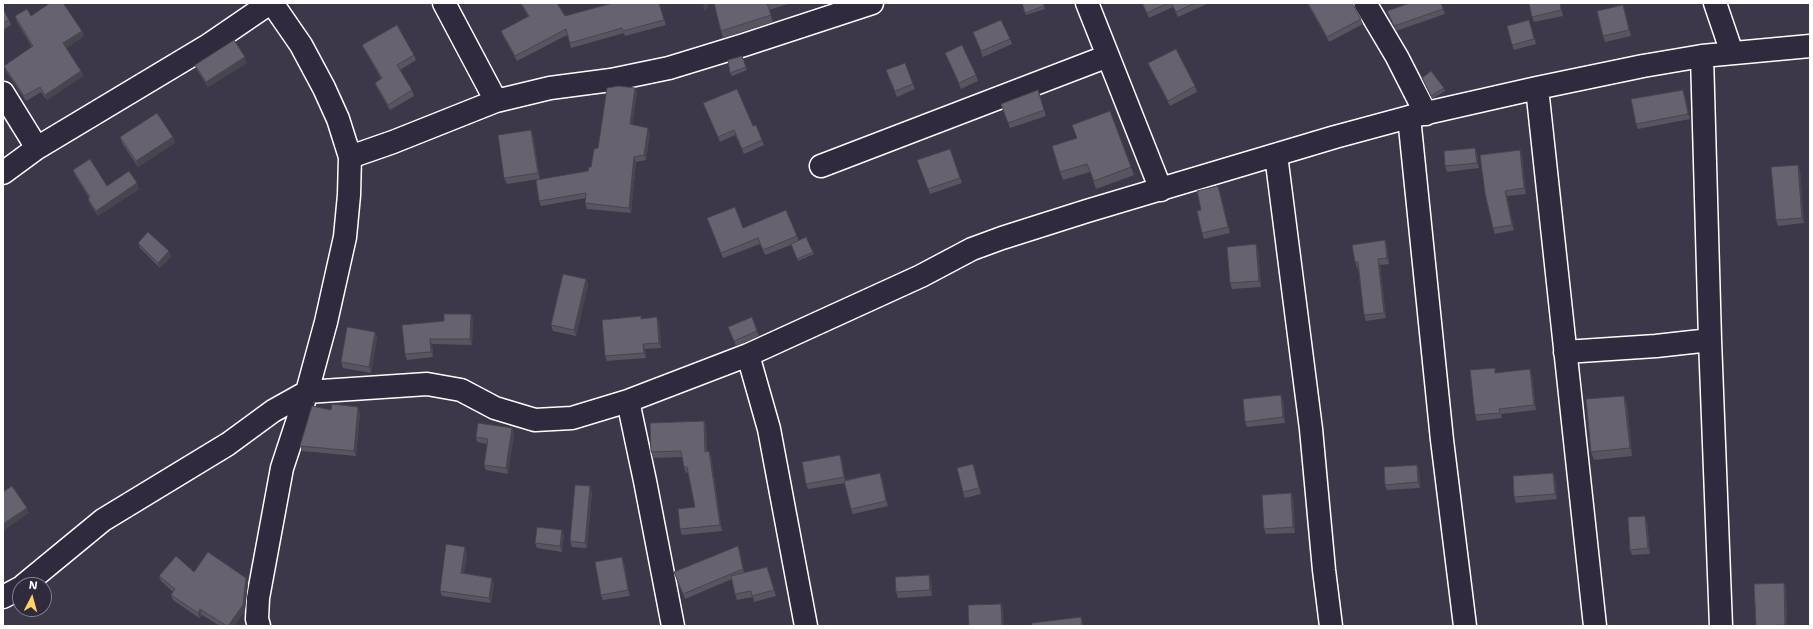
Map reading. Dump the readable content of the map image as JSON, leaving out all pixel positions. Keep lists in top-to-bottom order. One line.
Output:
{"north":"top"}
